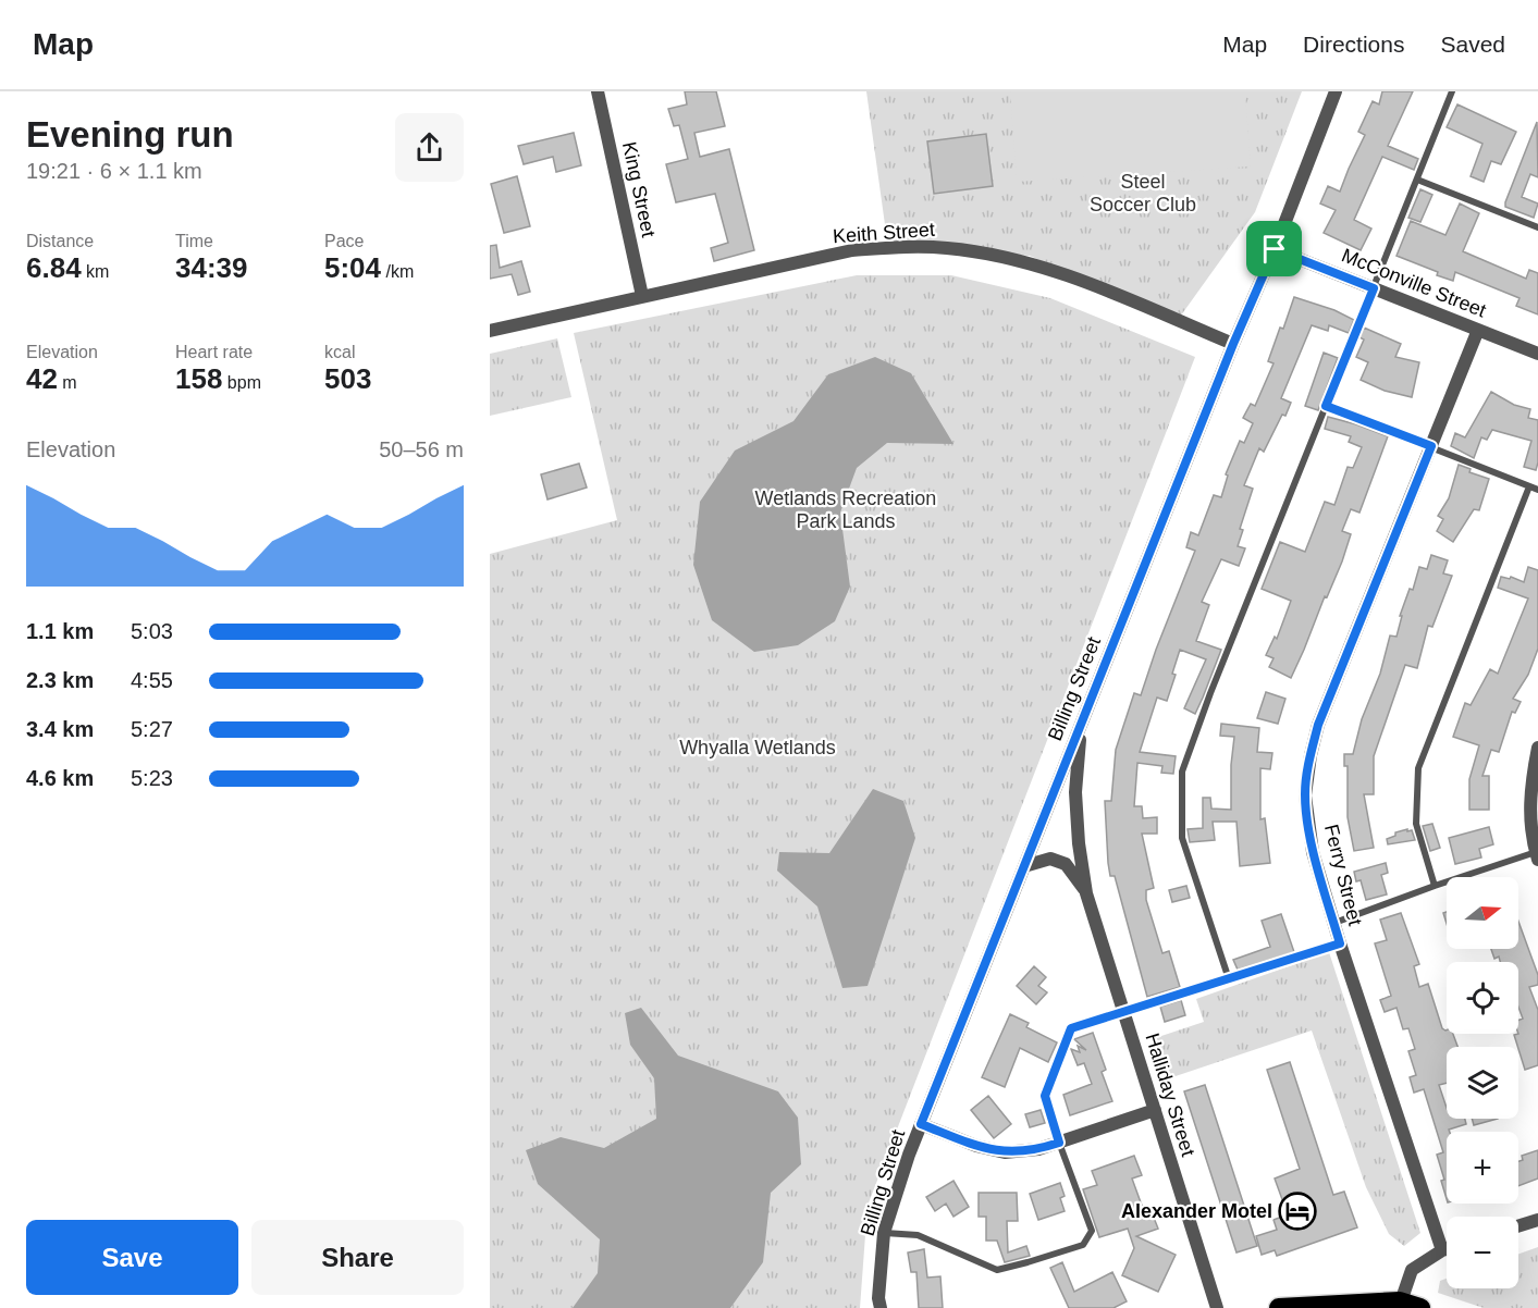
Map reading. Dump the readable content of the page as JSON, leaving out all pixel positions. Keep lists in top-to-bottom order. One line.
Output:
{"streets":{"street":["King Street","Keith Street","McConville Street","Billing Street","Ferry Street","Halliday Street"]},"crossings":[["King Street","Keith Street"],["Keith Street","Billing Street"],["McConville Street","Billing Street"],["McConville Street","Ferry Street"],["Billing Street","Halliday Street"]],"parks":["Steel Soccer Club","Wetlands Recreation Park Lands","Whyalla Wetlands"],"places":{"hotel":["Alexander Motel"]},"north":"right","page":{"header":"Map","nav":["Map","Directions","Saved"],"heading":["Evening run","19:21 · 6 × 1.1 km"],"stats":[["Distance","6.84 km"],["Time","34:39"],["Pace","5:04 /km"],["Elevation","42 m"],["Heart rate","158 bpm"],["kcal","503"]],"chart":["Elevation","50–56 m"],"list":[{"name":"1.1 km","note":"5:03"},{"name":"2.3 km","note":"4:55"},{"name":"3.4 km","note":"5:27"},{"name":"4.6 km","note":"5:23"}],"map_buttons":["+","−"],"buttons":["Save","Share"]}}
